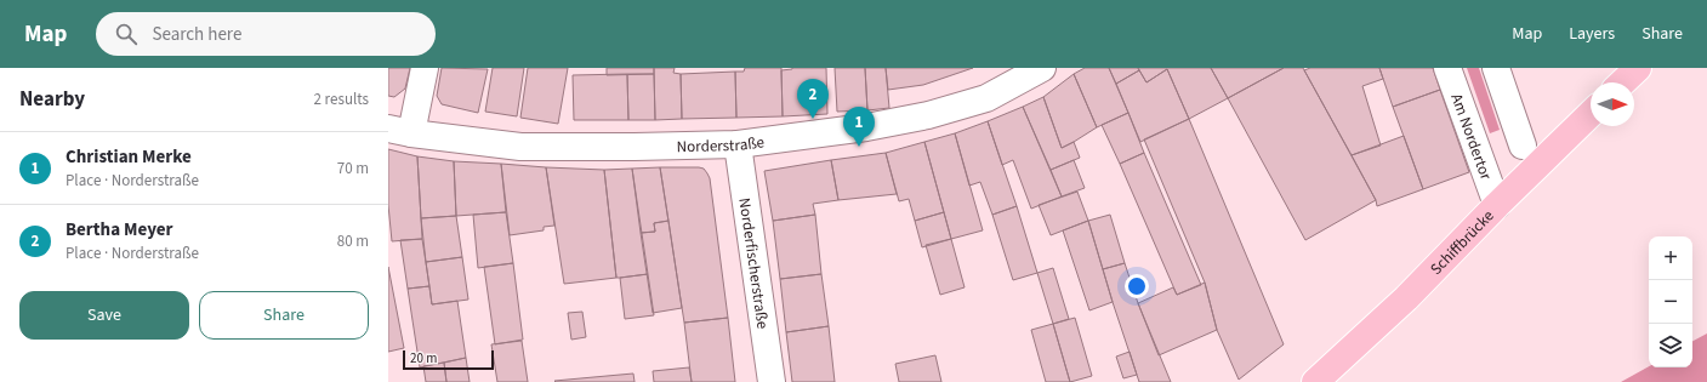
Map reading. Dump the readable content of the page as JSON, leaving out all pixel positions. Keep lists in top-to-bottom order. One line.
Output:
{"streets":{"main road":["Schiffbrücke"],"street":["Am Nordertor","Norderstraße","Norderfischerstraße"]},"crossings":[["Am Nordertor","Schiffbrücke"],["Norderstraße","Norderfischerstraße"]],"scale_bar":"20 m","north":"right","page":{"header":"Map","search":"Search here","nav":["Map","Layers","Share"],"heading":["Nearby","2 results"],"pins":["2","1"],"list":[{"mark":"1","name":"Christian Merke","note":"Place · Norderstraße","value":"70 m"},{"mark":"2","name":"Bertha Meyer","note":"Place · Norderstraße","value":"80 m"}],"map_buttons":["+","−"],"buttons":["Save","Share"],"scale":"20 m"}}
